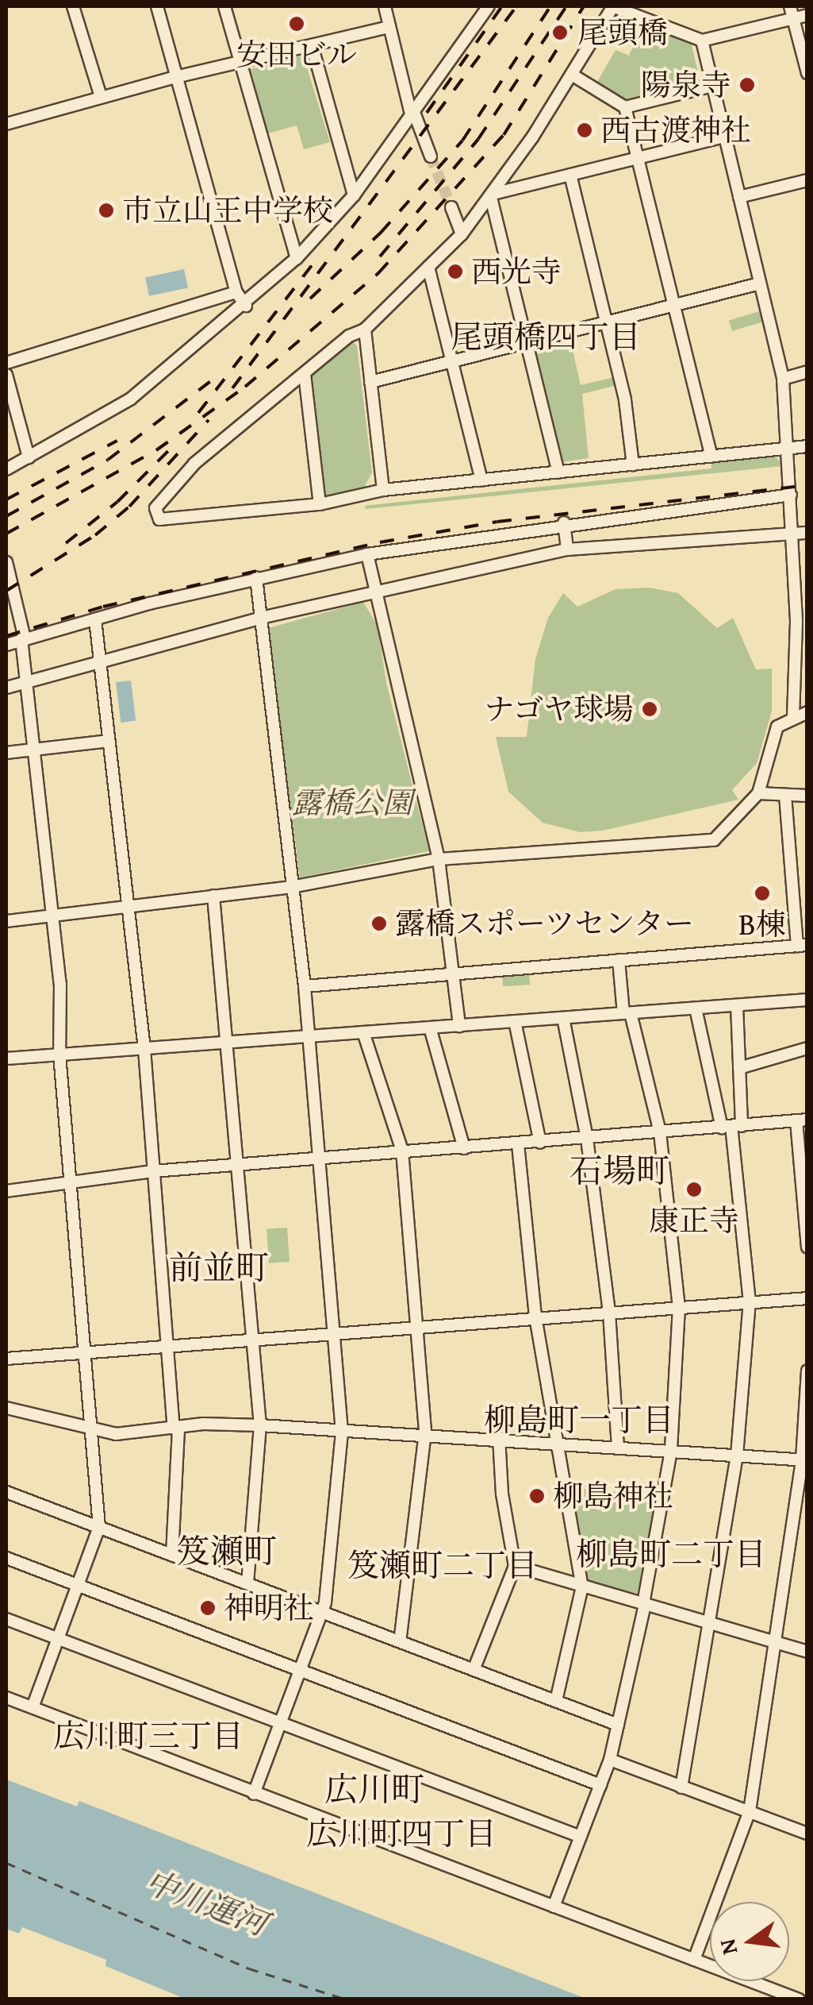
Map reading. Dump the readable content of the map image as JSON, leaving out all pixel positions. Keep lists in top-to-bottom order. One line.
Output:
{"districts":["尾頭橋四丁目","石場町","前並町","柳島町一丁目","笈瀬町","柳島町二丁目","笈瀬町二丁目","広川町三丁目","広川町","広川町四丁目"],"water":["中川運河"],"parks":["露橋公園"],"places":["安田ビル","尾頭橋","陽泉寺","西古渡神社","市立山王中学校","西光寺","ナゴヤ球場","B棟","露橋スポーツセンター","康正寺","柳島神社","神明社"],"north":"left"}
